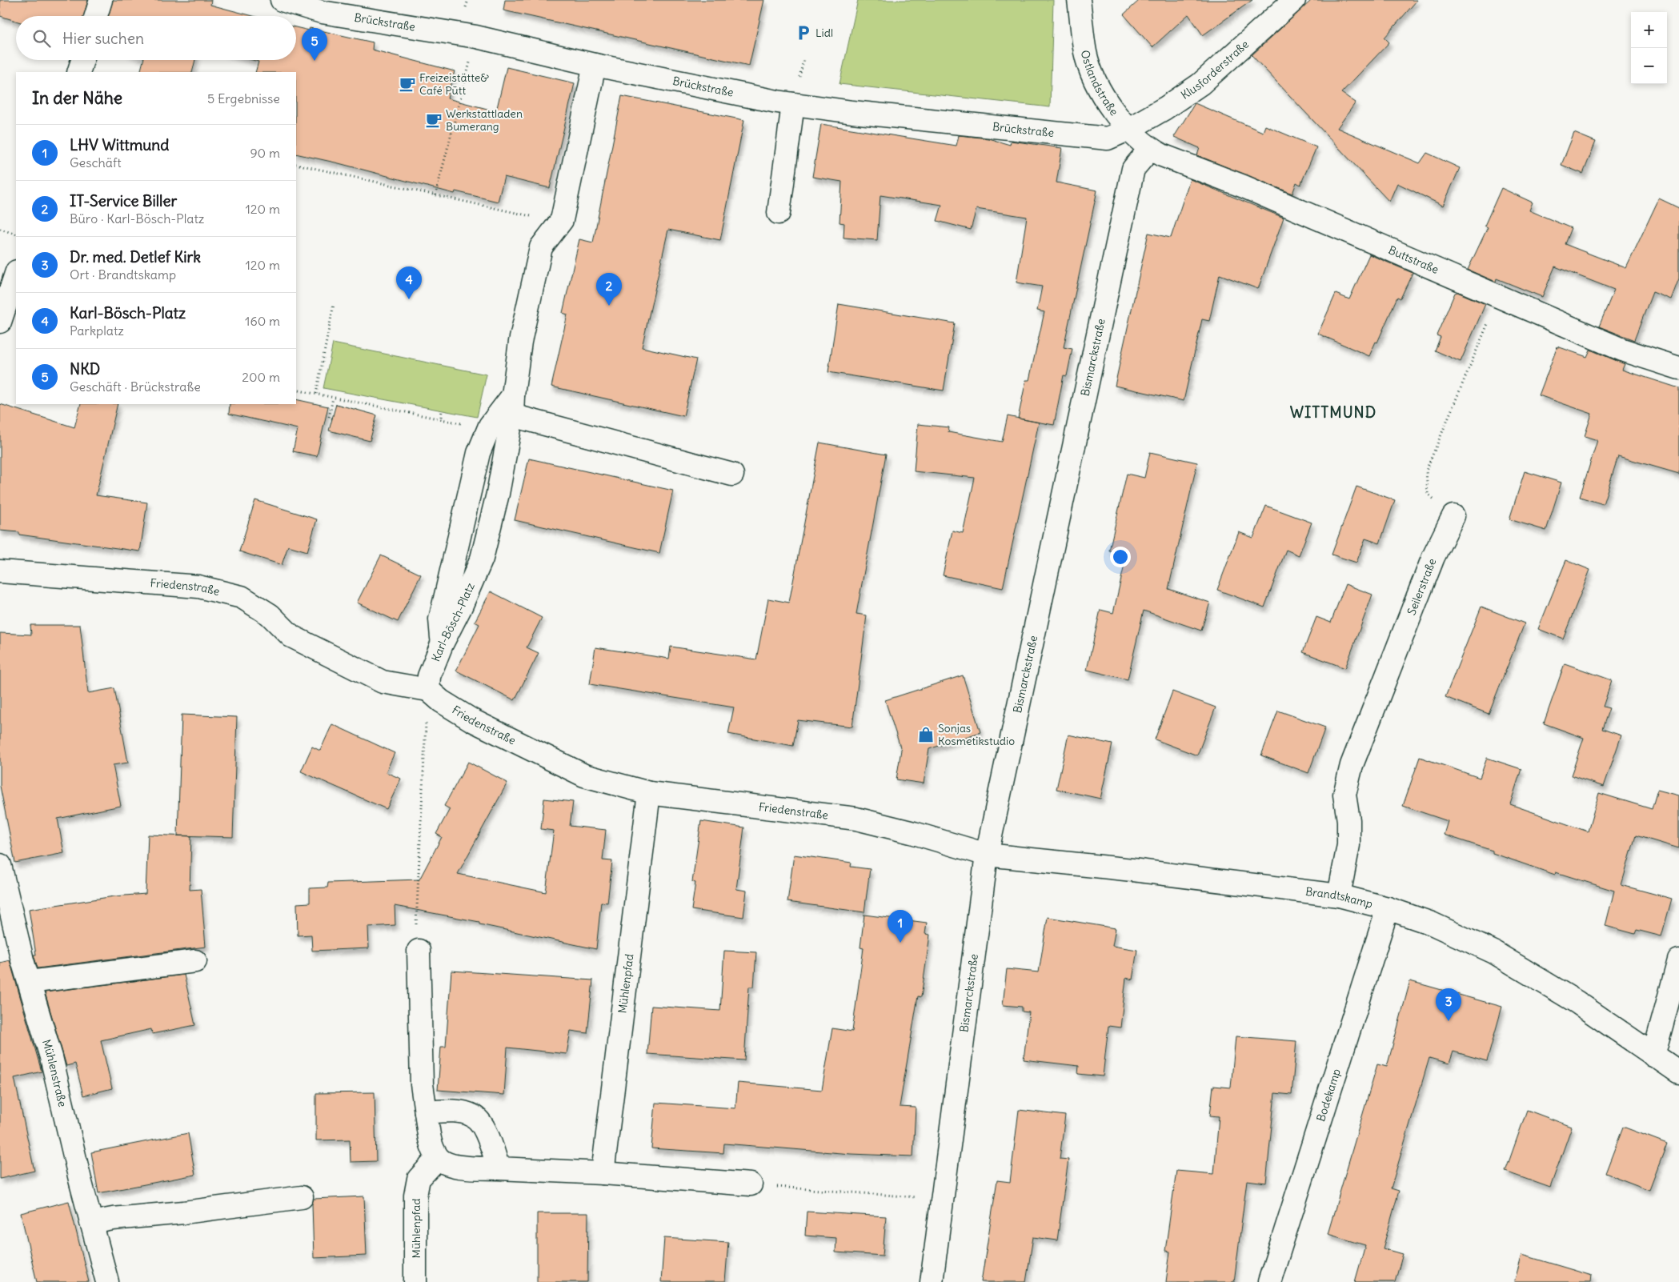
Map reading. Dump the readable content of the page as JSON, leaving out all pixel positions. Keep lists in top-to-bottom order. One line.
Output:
{"streets":{"street":["Brückstraße","Klusforderstraße","Ostlandstraße","Buttstraße","Bismarckstraße","Friedenstraße","Seilerstraße","Karl-Bösch-Platz","Brandtskamp","Mühlenpfad","Mühlenstraße","Bodekamp"]},"crossings":[["Brückstraße","Klusforderstraße"],["Brückstraße","Ostlandstraße"],["Brückstraße","Karl-Bösch-Platz"],["Klusforderstraße","Ostlandstraße"],["Ostlandstraße","Buttstraße"],["Ostlandstraße","Bismarckstraße"],["Buttstraße","Bismarckstraße"],["Bismarckstraße","Friedenstraße"],["Bismarckstraße","Brandtskamp"],["Friedenstraße","Karl-Bösch-Platz"],["Friedenstraße","Brandtskamp"],["Friedenstraße","Mühlenpfad"],["Seilerstraße","Brandtskamp"],["Brandtskamp","Bodekamp"]],"districts":["WITTMUND"],"places":{"parking":["Lidl"],"cafe":["Freizeistätte& Café Pütt","Werkstattladen Bumerang"],"shop":["Sonjas Kosmetikstudio"]},"page":{"map_buttons":["+","−"],"search":"Hier suchen","pins":["5","4","2","1","3"],"heading":["In der Nähe","5 Ergebnisse"],"list":[{"mark":"1","name":"LHV Wittmund","note":"Geschäft","value":"90 m"},{"mark":"2","name":"IT-Service Biller","note":"Büro · Karl-Bösch-Platz","value":"120 m"},{"mark":"3","name":"Dr. med. Detlef Kirk","note":"Ort · Brandtskamp","value":"120 m"},{"mark":"4","name":"Karl-Bösch-Platz","note":"Parkplatz","value":"160 m"},{"mark":"5","name":"NKD","note":"Geschäft · Brückstraße","value":"200 m"}]}}
